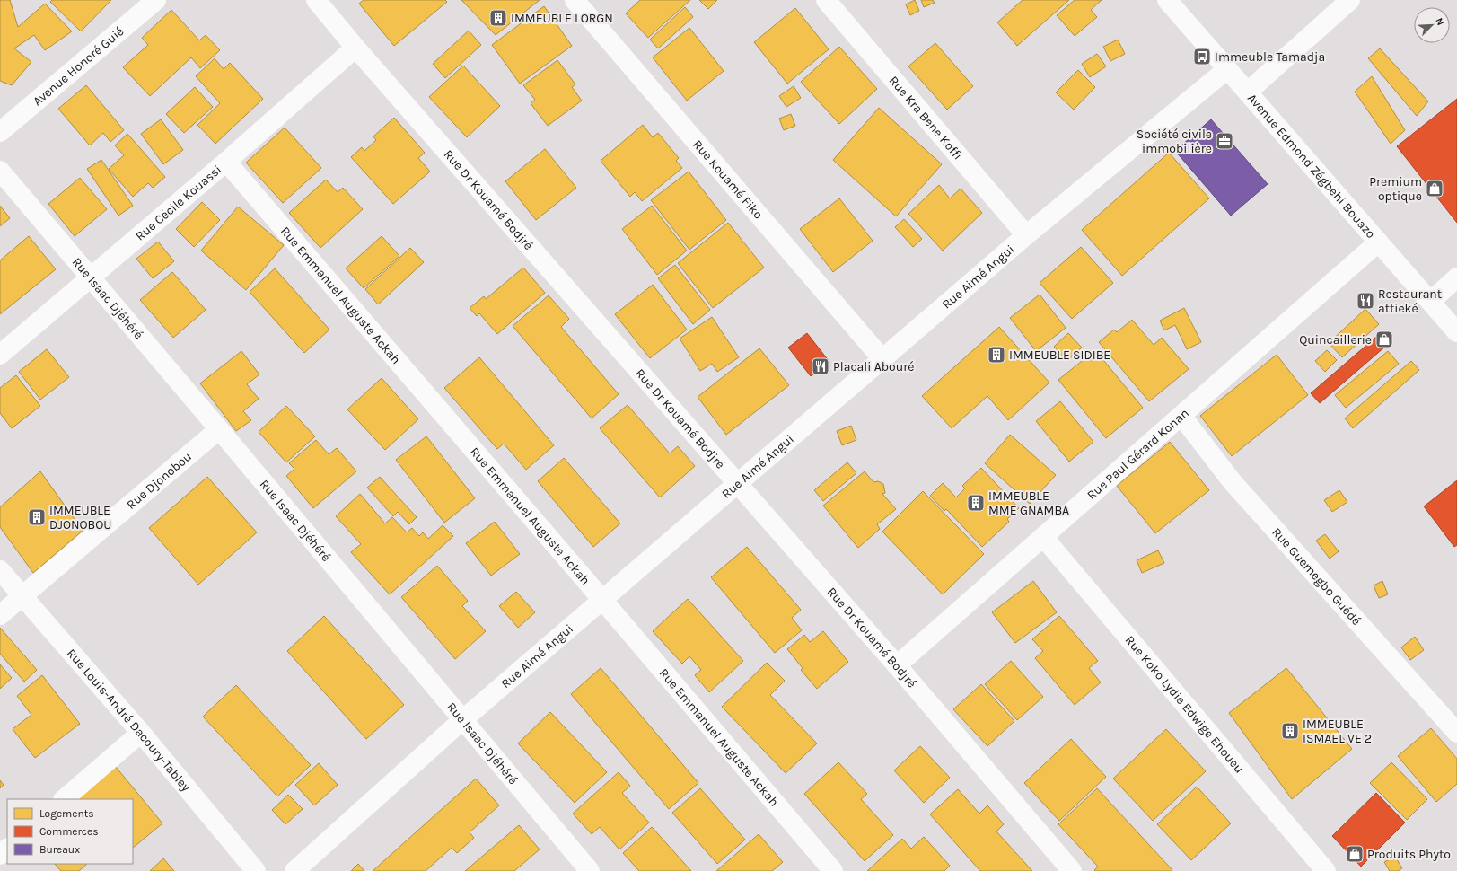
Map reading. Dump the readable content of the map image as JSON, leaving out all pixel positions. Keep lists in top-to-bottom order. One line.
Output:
{"streets":{"street":["Avenue Honoré Guié","Rue Kra Bene Koffi","Avenue Edmond Zégbéhi Bouazo","Rue Kouamé Fiko","Rue Dr Kouamé Bodjré","Rue Cécile Kouassi","Rue Aimé Angui","Rue Emmanuel Auguste Ackah","Rue Isaac Djéhéré","Rue Paul Gérard Konan","Rue Djonobou","Rue Guemegbo Guédé","Rue Koko Lydie Edwige Ehoueu","Rue Louis-André Dacoury-Tabley"]},"crossings":[["Rue Kra Bene Koffi","Rue Aimé Angui"],["Avenue Edmond Zégbéhi Bouazo","Rue Aimé Angui"],["Avenue Edmond Zégbéhi Bouazo","Rue Paul Gérard Konan"],["Rue Kouamé Fiko","Rue Aimé Angui"],["Rue Dr Kouamé Bodjré","Rue Cécile Kouassi"],["Rue Dr Kouamé Bodjré","Rue Aimé Angui"],["Rue Dr Kouamé Bodjré","Rue Paul Gérard Konan"],["Rue Cécile Kouassi","Rue Emmanuel Auguste Ackah"],["Rue Cécile Kouassi","Rue Isaac Djéhéré"],["Rue Aimé Angui","Rue Emmanuel Auguste Ackah"],["Rue Aimé Angui","Rue Isaac Djéhéré"],["Rue Isaac Djéhéré","Rue Djonobou"],["Rue Paul Gérard Konan","Rue Guemegbo Guédé"],["Rue Paul Gérard Konan","Rue Koko Lydie Edwige Ehoueu"],["Rue Djonobou","Rue Louis-André Dacoury-Tabley"]],"places":{"building":["IMMEUBLE LORGN","IMMEUBLE SIDIBE","IMMEUBLE MME GNAMBA","IMMEUBLE DJONOBOU","IMMEUBLE ISMAEL VE 2"],"bus stop":["Immeuble Tamadja"],"office":["Société civile immobilière"],"shop":["Premium optique","Quincaillerie","Produits Phyto"],"restaurant":["Restaurant attieké","Placali Abouré"]},"legend":["Logements","Commerces","Bureaux"],"north":"top right"}
